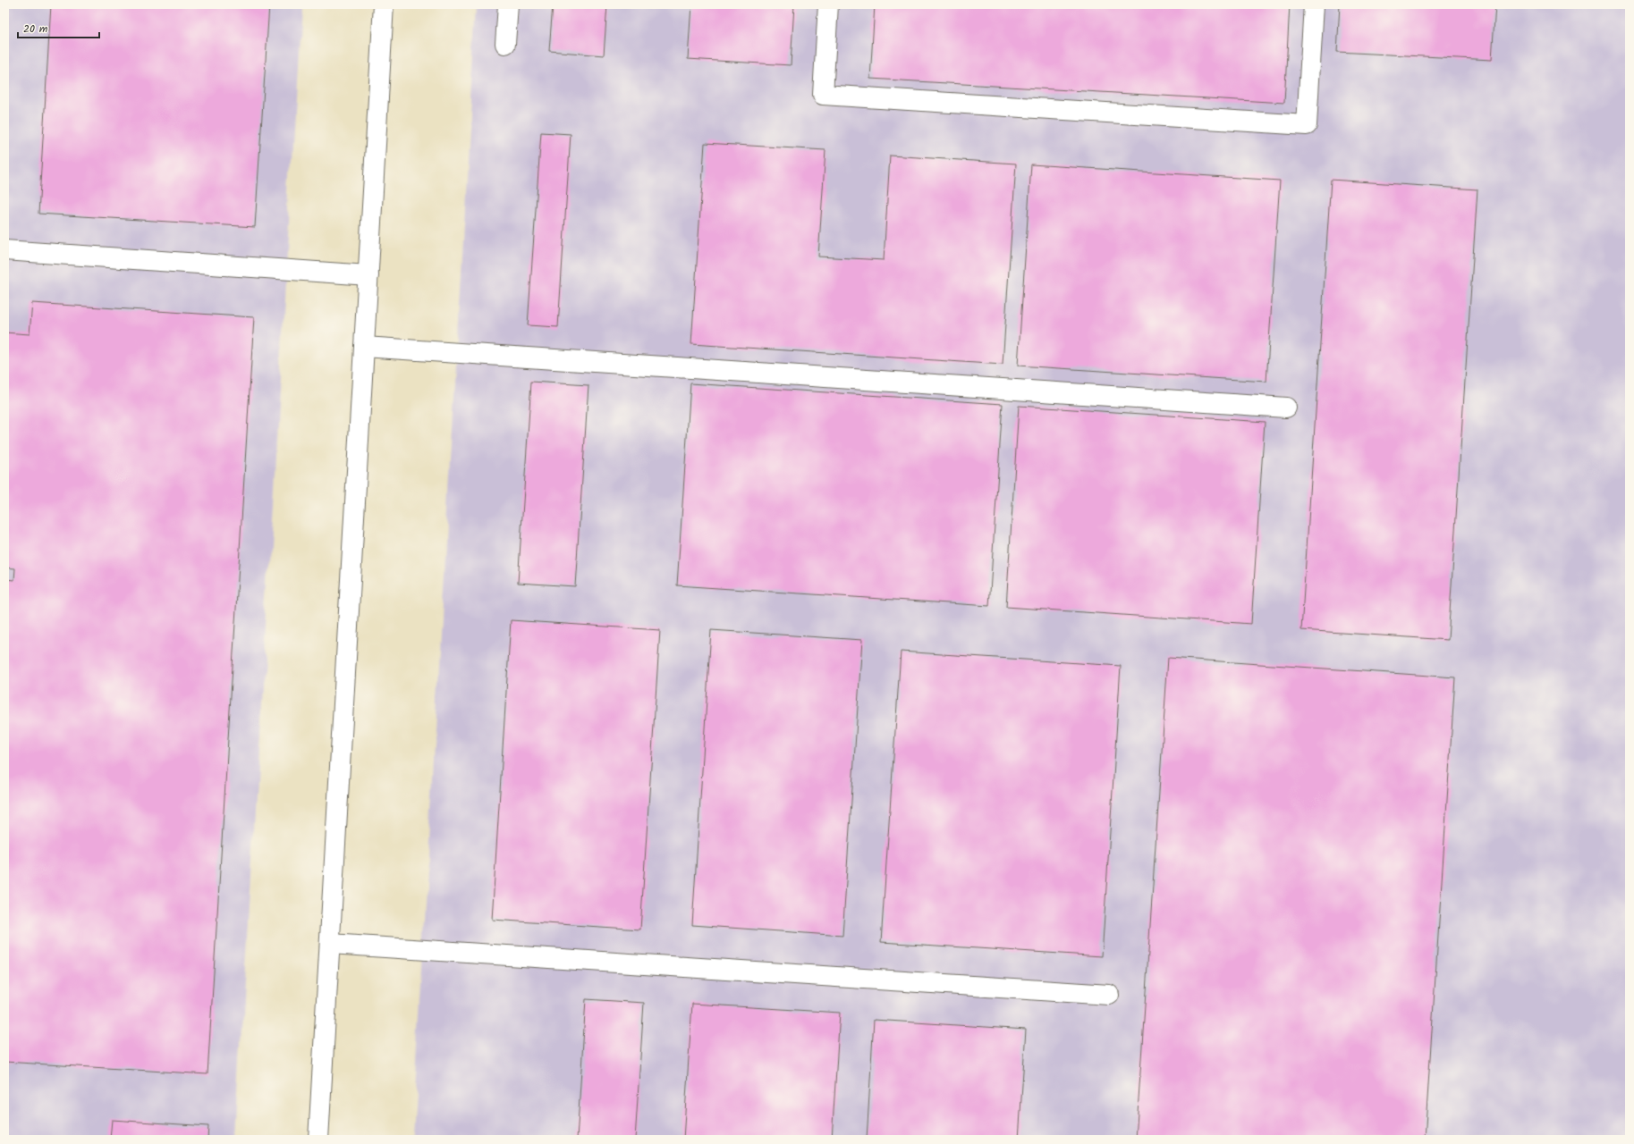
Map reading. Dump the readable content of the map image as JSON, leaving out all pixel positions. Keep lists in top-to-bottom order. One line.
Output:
{"scale_bar":"20 m"}
